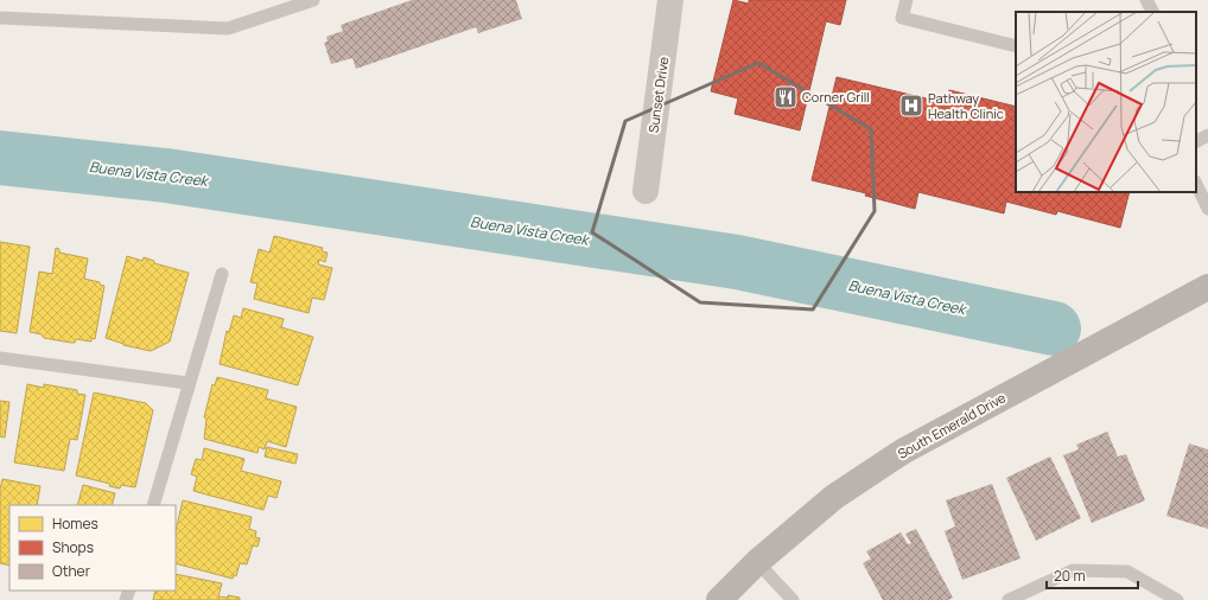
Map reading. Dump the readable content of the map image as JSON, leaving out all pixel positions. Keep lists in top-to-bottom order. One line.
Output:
{"streets":{"main road":["South Emerald Drive"],"street":["Sunset Drive"]},"water":["Buena Vista Creek"],"places":{"restaurant":["Corner Grill"],"hospital":["Pathway Health Clinic"]},"legend":["Homes","Shops","Other"],"scale_bar":"20 m"}
